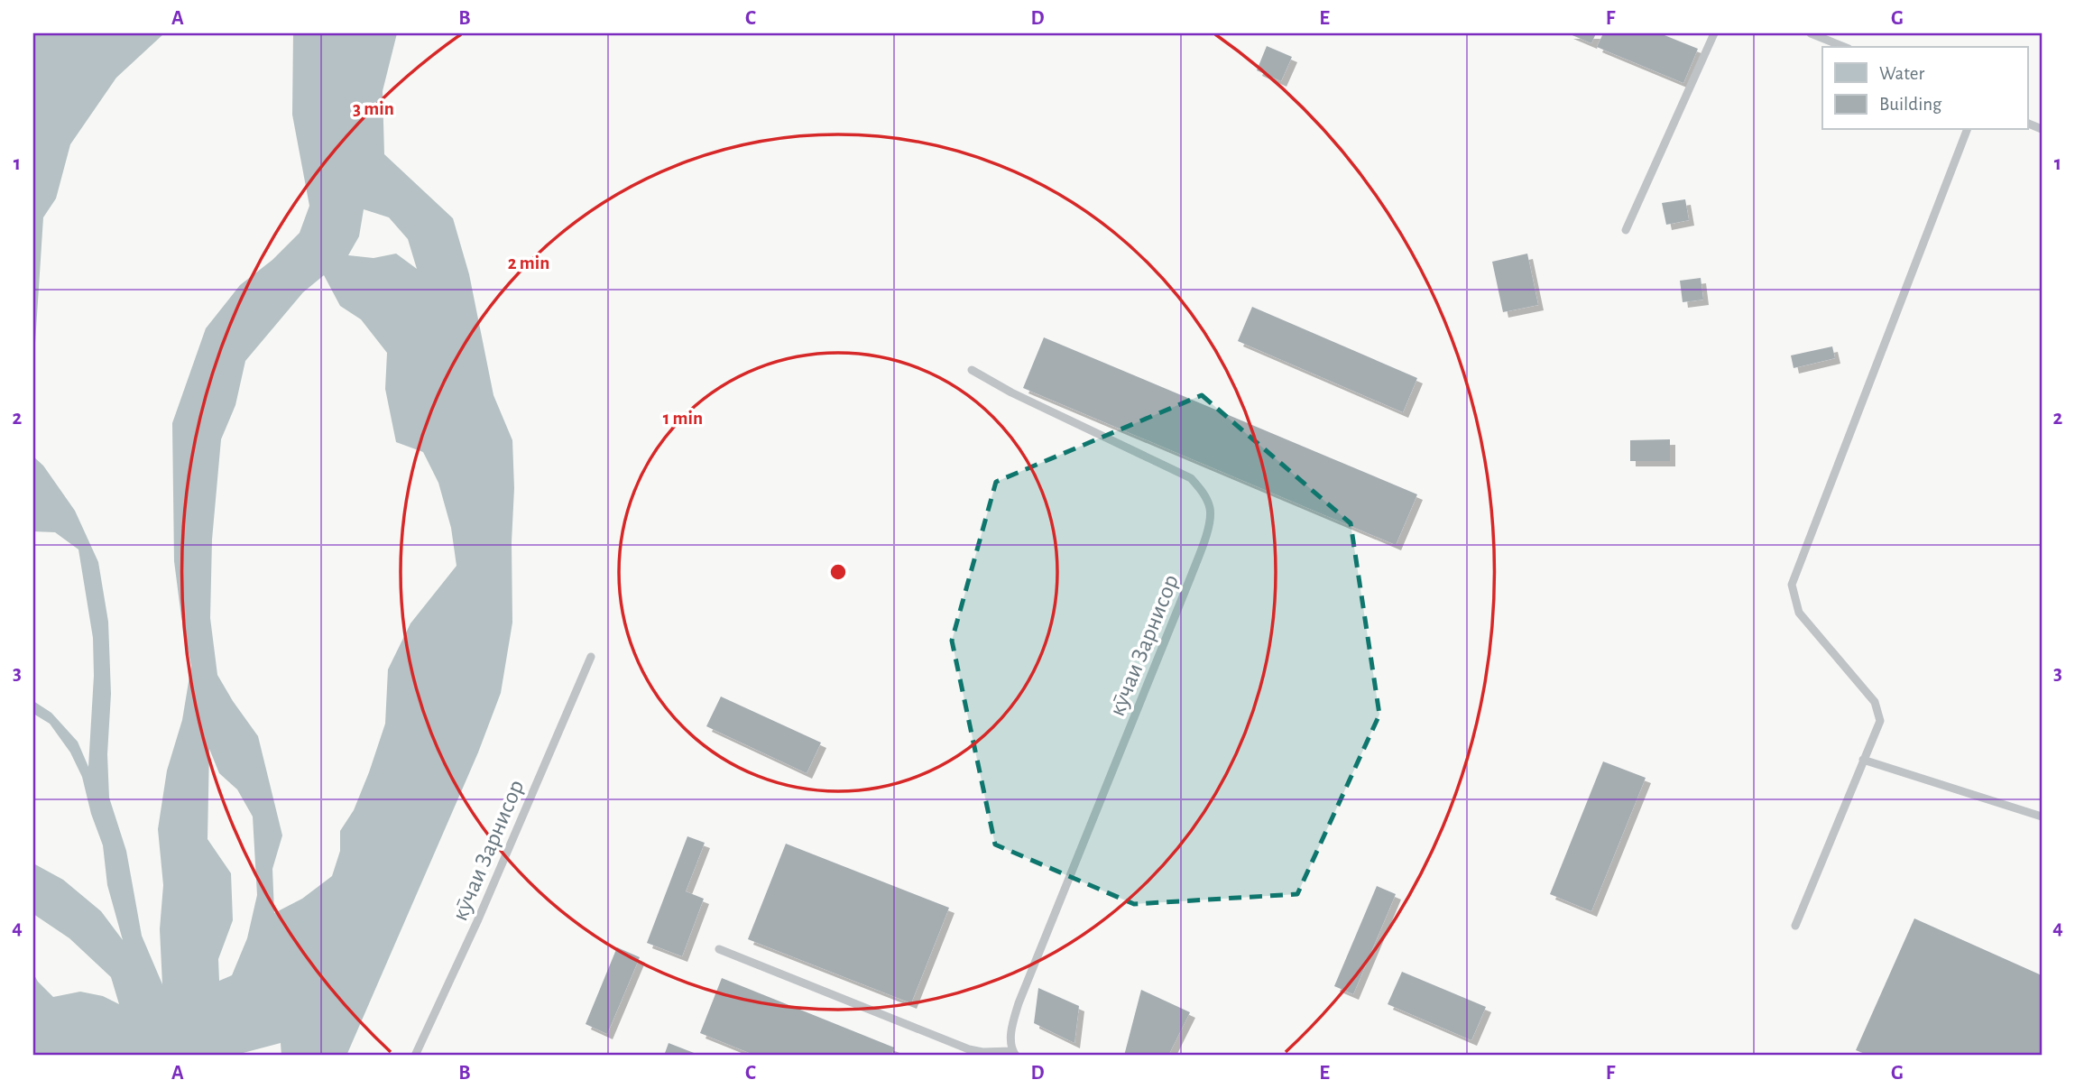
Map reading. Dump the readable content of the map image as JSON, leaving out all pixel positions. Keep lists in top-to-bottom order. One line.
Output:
{"streets":{"lane":["кӯчаи Зарнисор"]},"legend":["Water","Building"],"grid":{"columns":["A","B","C","D","E","F","G"],"rows":["1","2","3","4"]},"rings":["3 min","2 min","1 min"]}
